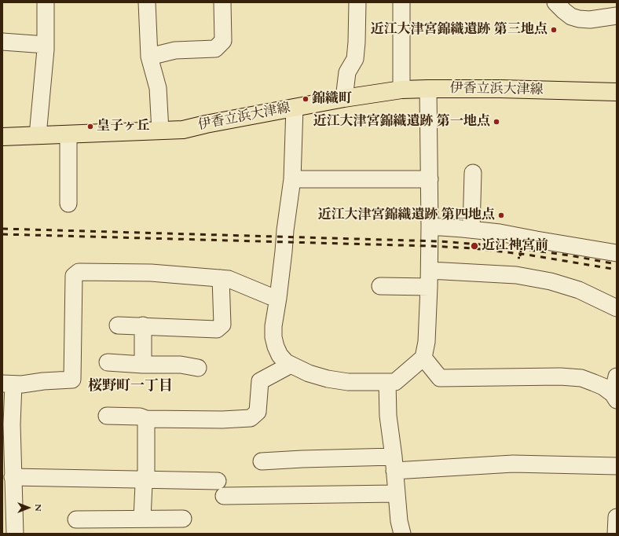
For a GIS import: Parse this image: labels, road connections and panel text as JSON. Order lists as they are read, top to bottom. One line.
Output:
{"streets":{"main road":["伊香立浜大津線"]},"districts":["桜野町一丁目"],"places":["近江大津宮錦織遺跡 第三地点","錦織町","近江大津宮錦織遺跡 第一地点","皇子ヶ丘","近江大津宮錦織遺跡 第四地点","近江神宮前"],"north":"right"}
